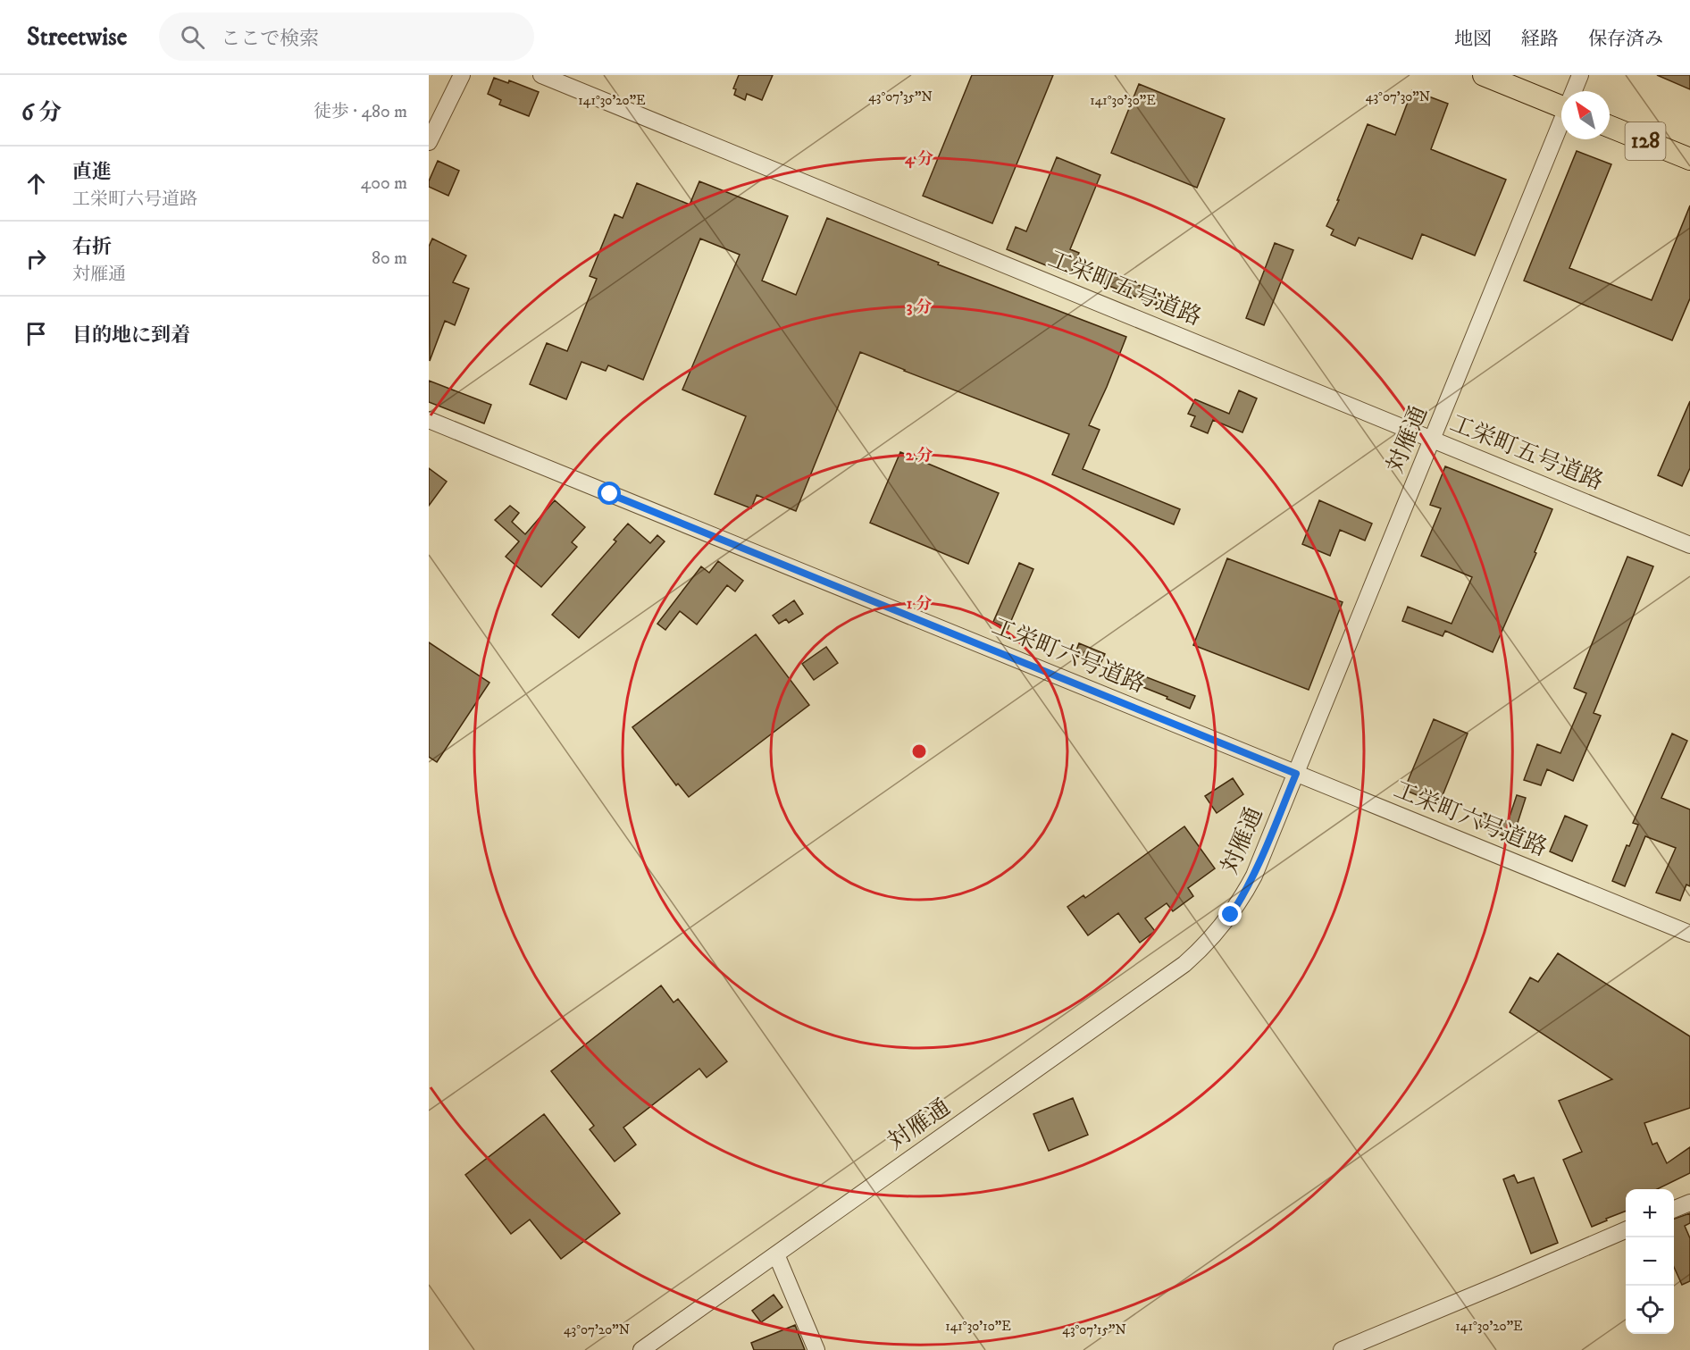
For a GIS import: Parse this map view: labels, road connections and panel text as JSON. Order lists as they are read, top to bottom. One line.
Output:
{"streets":{"main road":["128"],"street":["工栄町五号道路","対雁通","工栄町六号道路"]},"crossings":[["工栄町五号道路","対雁通"],["対雁通","工栄町六号道路"]],"north":"top left","page":{"header":"Streetwise","search":"ここで検索","nav":["地図","経路","保存済み"],"heading":["6 分","徒歩 · 480 m"],"list":[["直進","工栄町六号道路","400 m"],["右折","対雁通","80 m"],"目的地に到着"],"map_buttons":["+","−"]},"coordinates":["43°07'35\"N","43°07'30\"N","141°30'20\"E","141°30'30\"E","141°30'10\"E","43°07'20\"N","43°07'15\"N"],"rings":["4 分","3 分","2 分","1 分"]}
